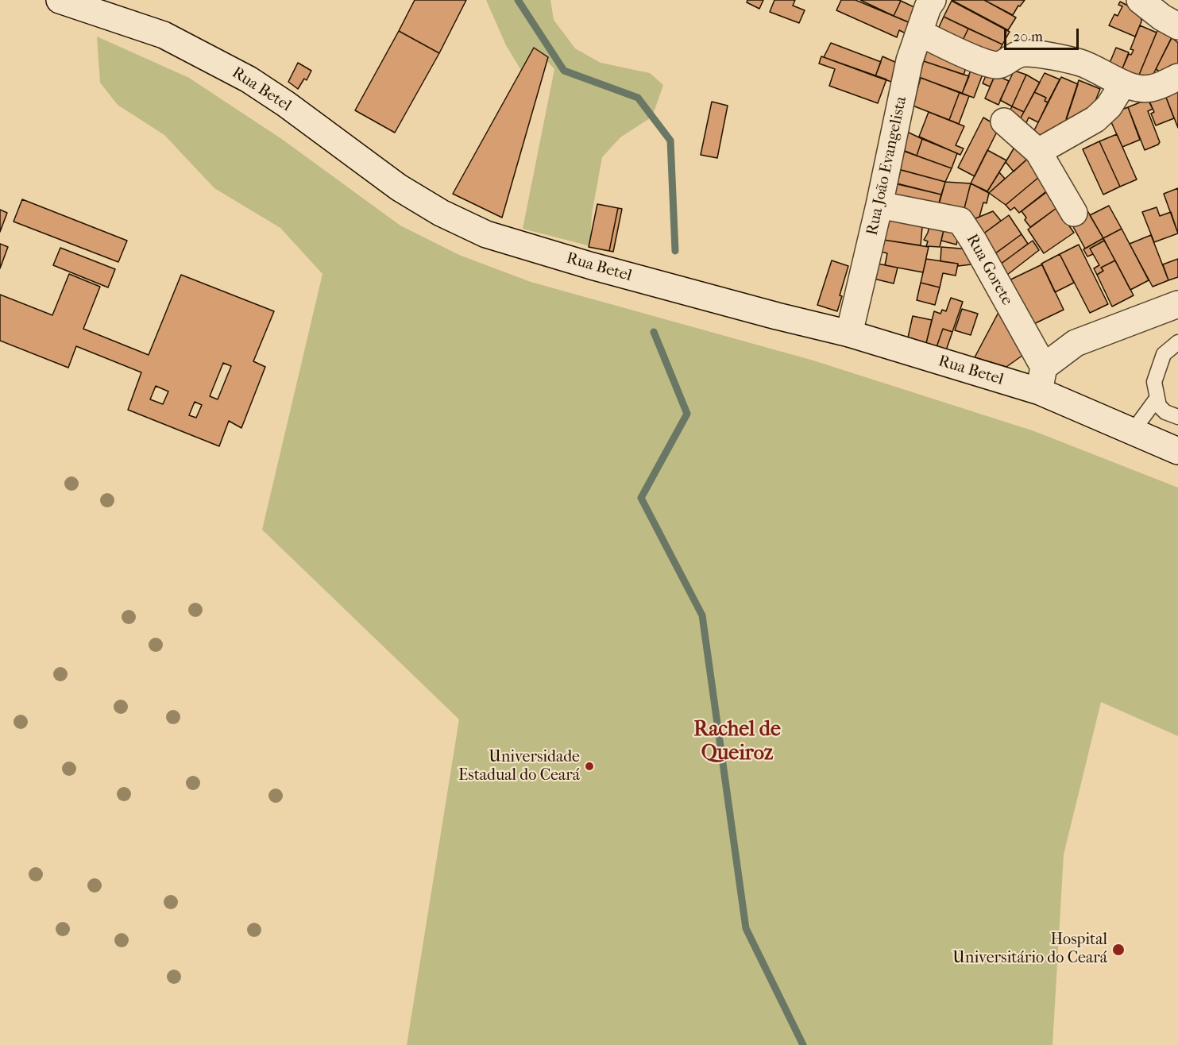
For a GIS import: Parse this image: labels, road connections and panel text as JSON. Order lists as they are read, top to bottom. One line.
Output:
{"streets":{"street":["Rua Betel","Rua João Evangelista","Rua Gorete"]},"crossings":[["Rua Betel","Rua João Evangelista"],["Rua João Evangelista","Rua Gorete"]],"districts":["Rachel de Queiroz"],"places":["Universidade Estadual do Ceará","Hospital Universitário do Ceará"],"scale_bar":"20 m"}
